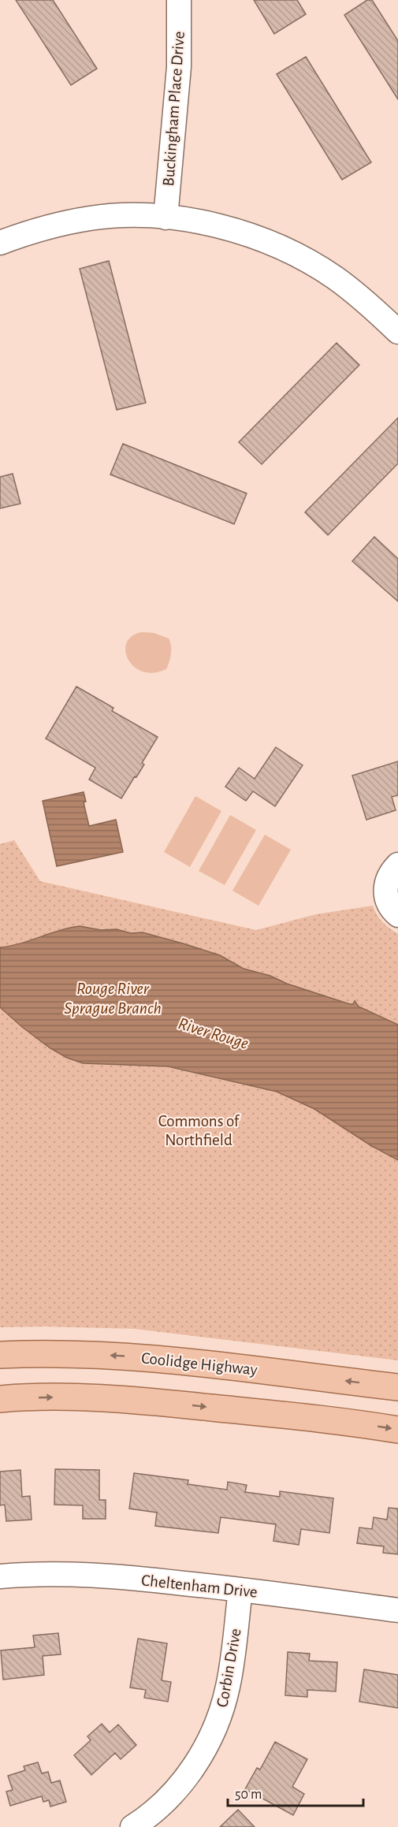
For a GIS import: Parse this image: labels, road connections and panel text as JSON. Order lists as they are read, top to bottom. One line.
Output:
{"streets":{"main road":["Coolidge Highway"],"street":["Buckingham Place Drive","Cheltenham Drive","Corbin Drive"]},"crossings":[["Cheltenham Drive","Corbin Drive"]],"water":["Rouge River Sprague Branch","River Rouge"],"parks":["Commons of Northfield"],"scale_bar":"50 m"}
